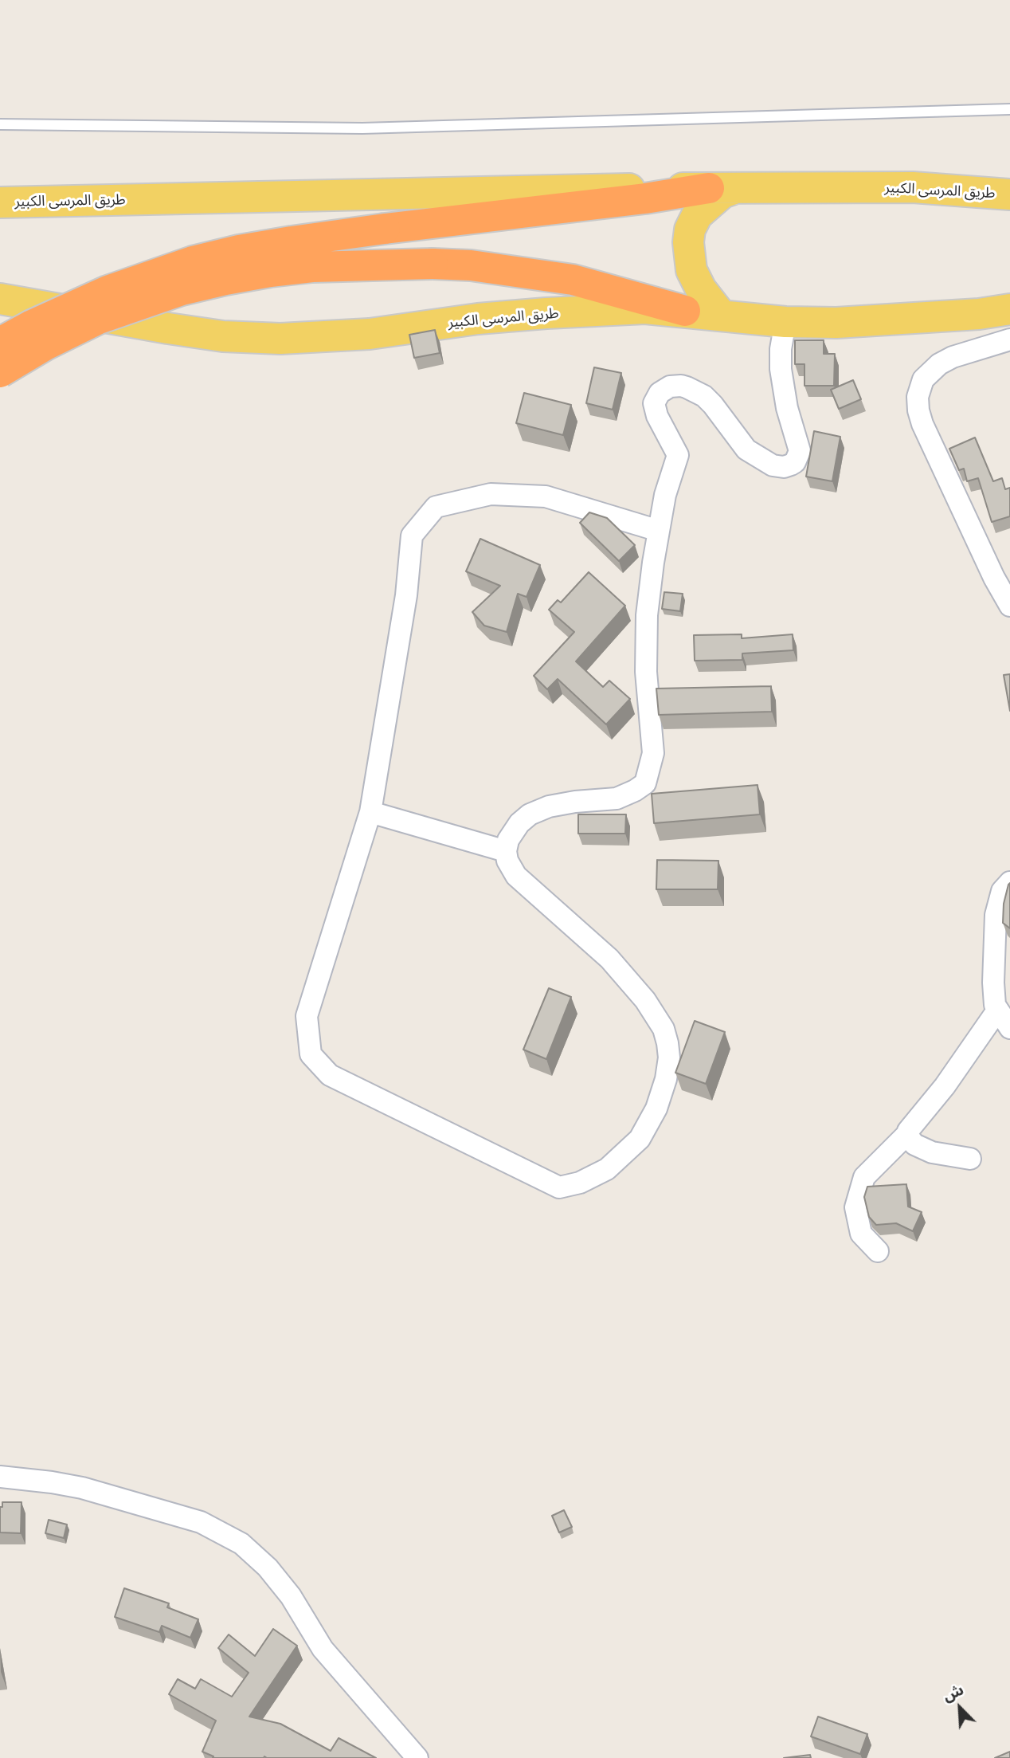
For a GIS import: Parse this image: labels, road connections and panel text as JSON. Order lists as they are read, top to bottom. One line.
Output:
{"streets":{"main road":["طريق المرسى الكبير"]},"north":"top left"}
